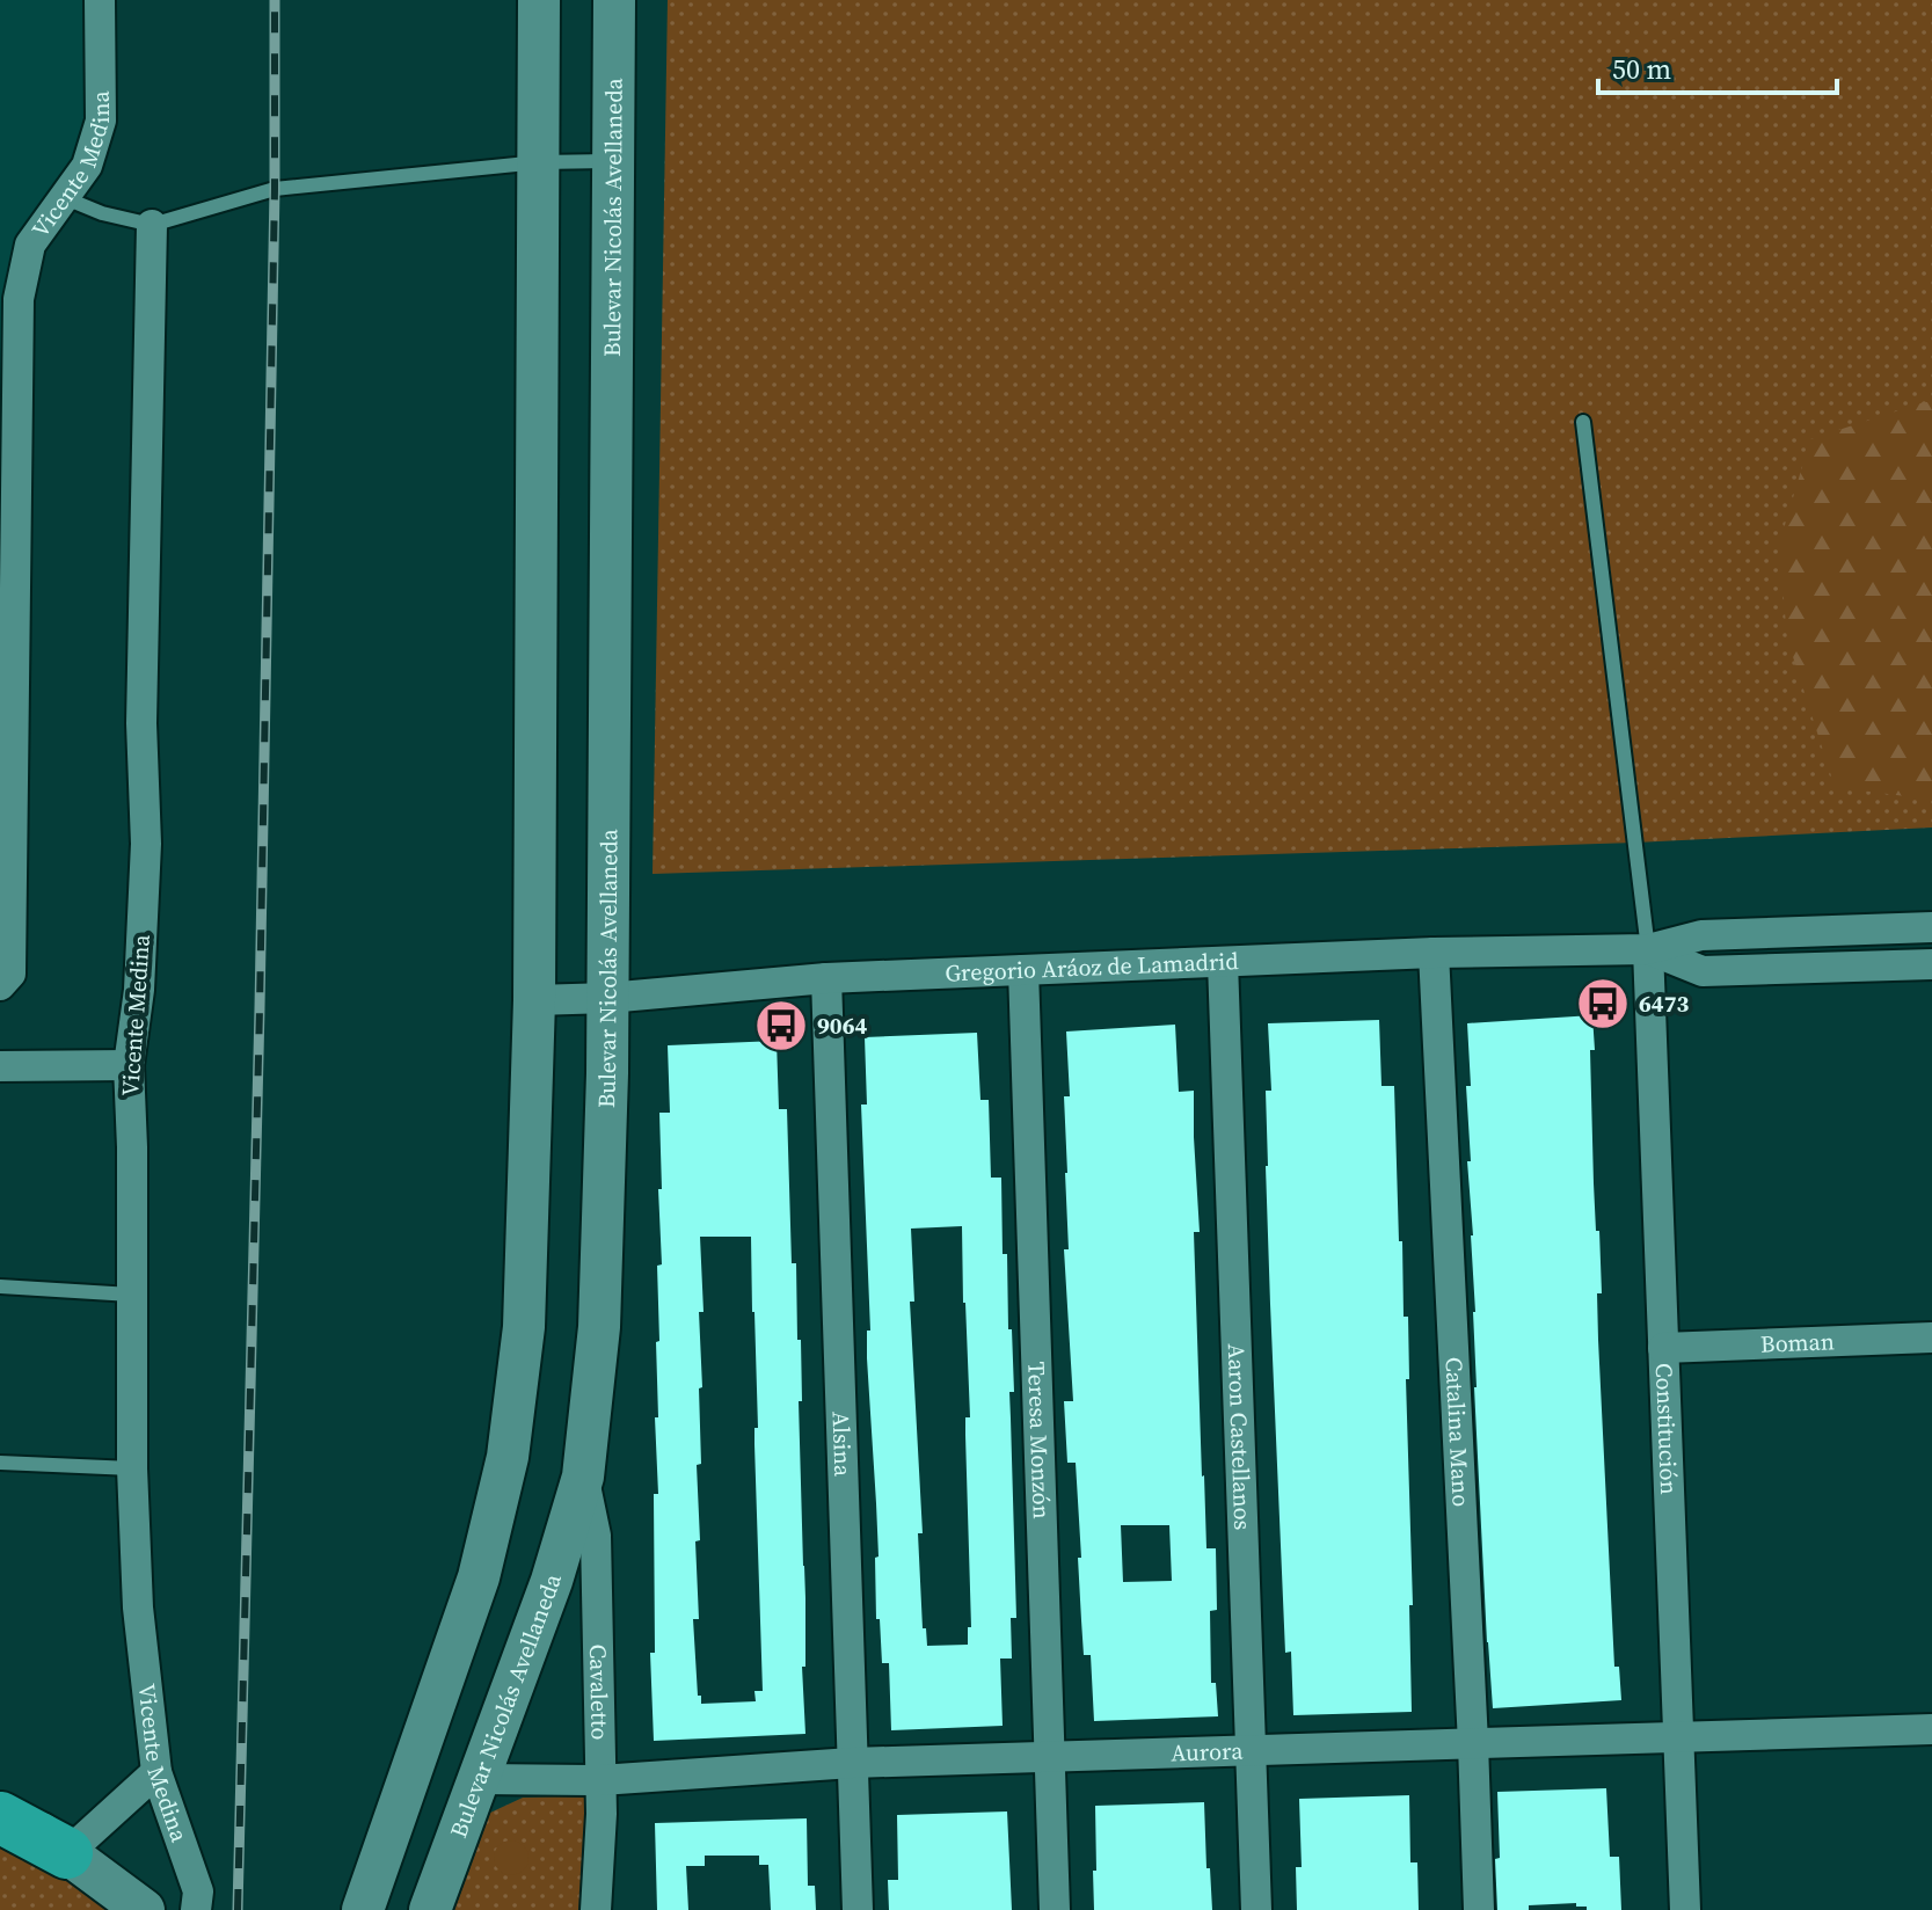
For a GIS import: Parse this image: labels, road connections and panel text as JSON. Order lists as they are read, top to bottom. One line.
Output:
{"streets":{"main road":["Bulevar Nicolás Avellaneda"],"street":["Vicente Medina","Gregorio Aráoz de Lamadrid","Boman","Constitución","Catalina Mano","Aaron Castellanos","Teresa Monzón","Alsina","Cavaletto","Aurora"]},"crossings":[["Bulevar Nicolás Avellaneda","Gregorio Aráoz de Lamadrid"],["Bulevar Nicolás Avellaneda","Cavaletto"],["Bulevar Nicolás Avellaneda","Aurora"],["Gregorio Aráoz de Lamadrid","Constitución"],["Gregorio Aráoz de Lamadrid","Catalina Mano"],["Gregorio Aráoz de Lamadrid","Aaron Castellanos"],["Gregorio Aráoz de Lamadrid","Teresa Monzón"],["Gregorio Aráoz de Lamadrid","Alsina"],["Boman","Constitución"],["Constitución","Aurora"],["Catalina Mano","Aurora"],["Aaron Castellanos","Aurora"],["Teresa Monzón","Aurora"],["Alsina","Aurora"],["Cavaletto","Aurora"]],"places":{"bus stop":["6473","9064"]},"scale_bar":"50 m"}
